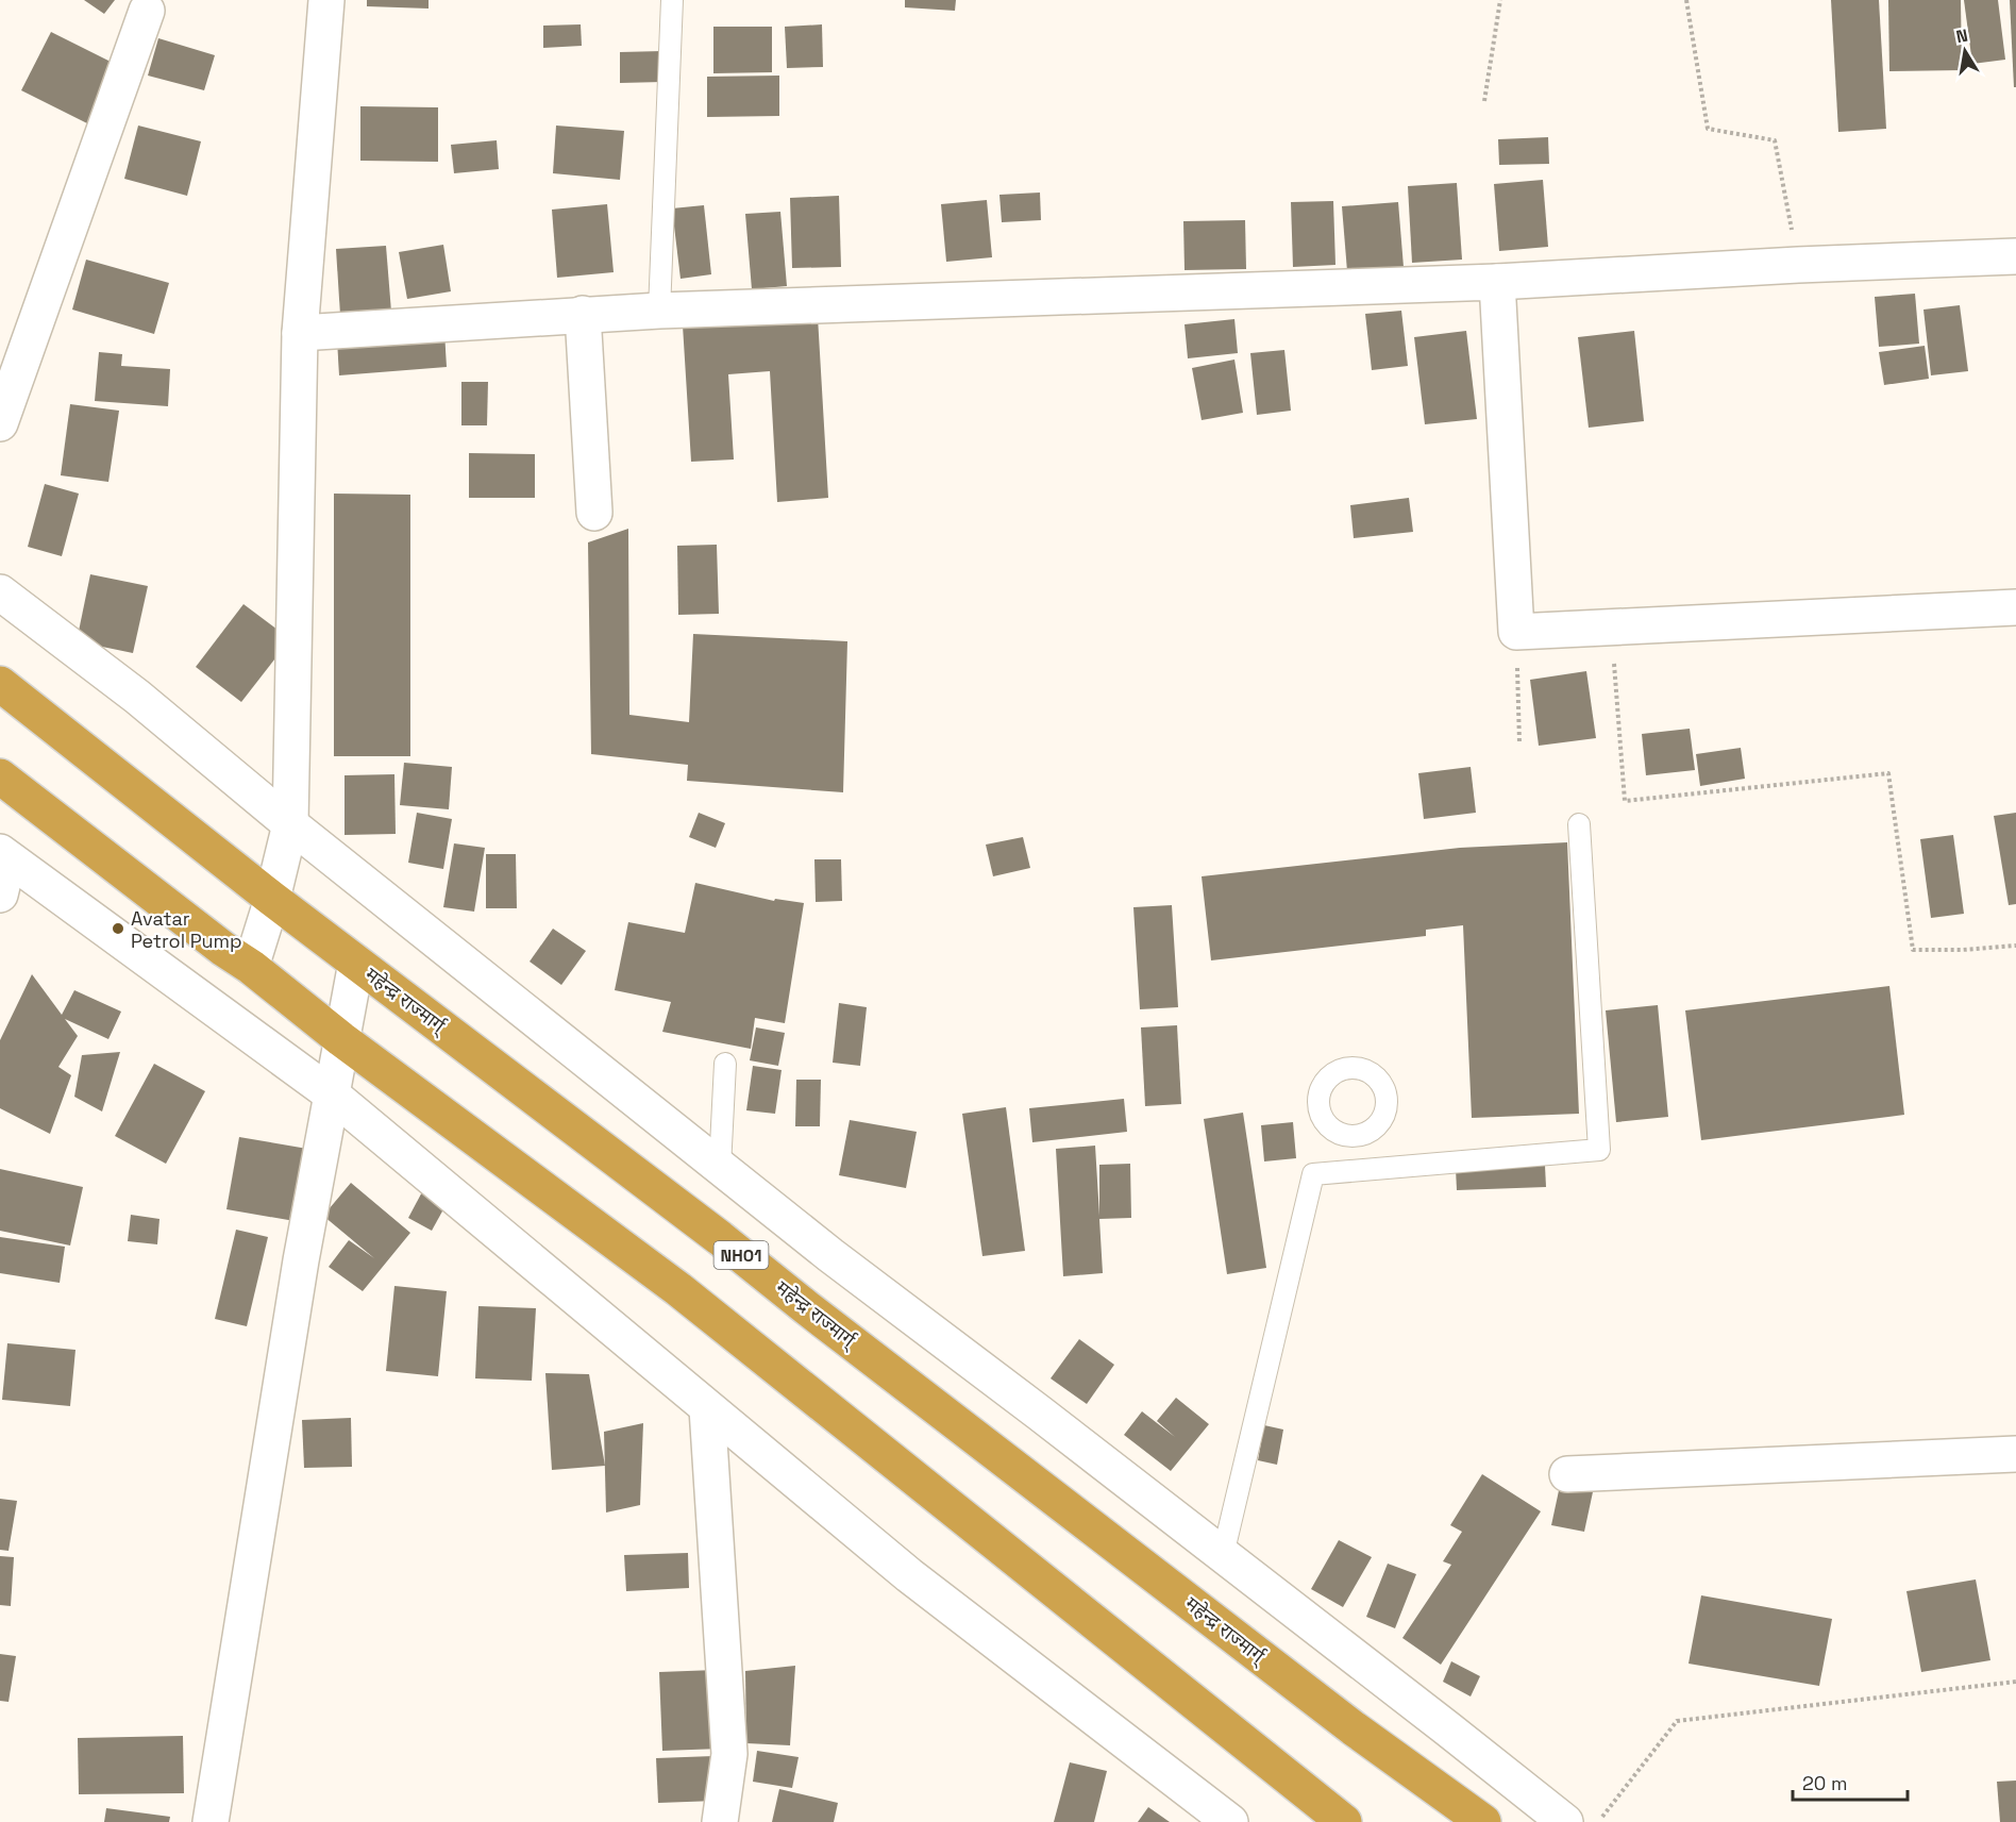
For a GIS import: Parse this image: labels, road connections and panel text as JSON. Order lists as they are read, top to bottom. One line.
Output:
{"streets":{"highway":["महेन्द्र राज्मार्ग्","NH01"]},"places":["Avatar Petrol Pump"],"scale_bar":"20 m","north":"top"}
